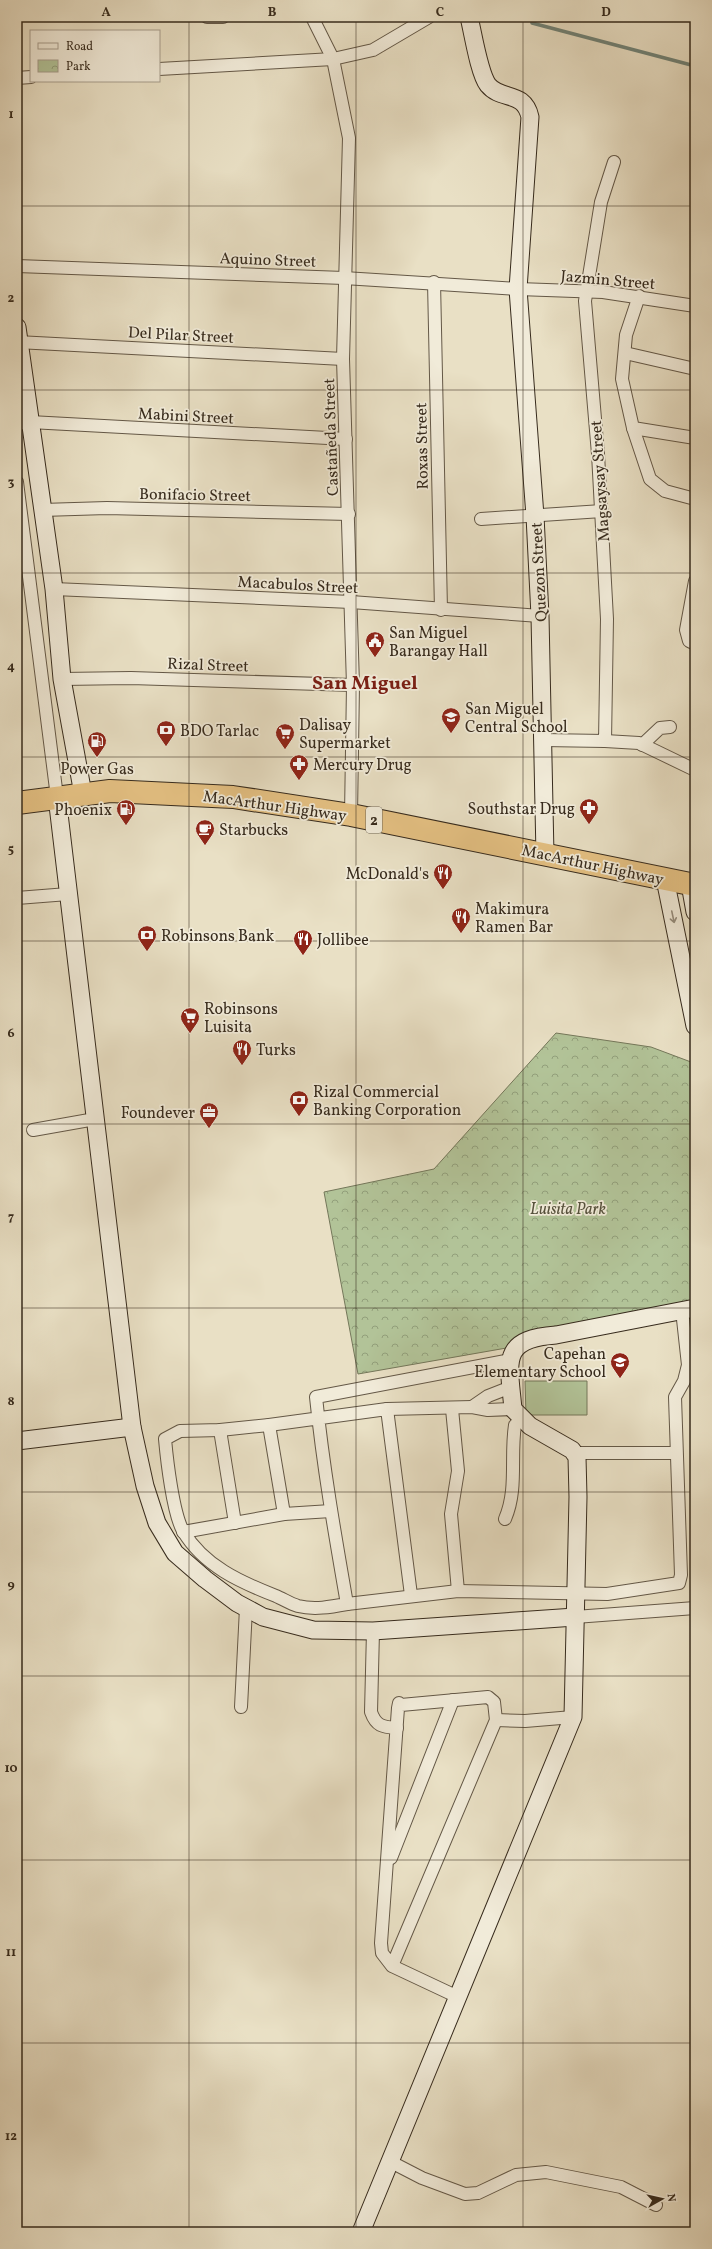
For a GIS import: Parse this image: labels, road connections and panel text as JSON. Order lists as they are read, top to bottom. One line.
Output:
{"streets":{"highway":["MacArthur Highway","2"],"street":["Aquino Street","Jazmin Street","Del Pilar Street","Mabini Street","Castañeda Street","Roxas Street","Magsaysay Street","Bonifacio Street","Quezon Street","Macabulos Street","Rizal Street"]},"crossings":[["Aquino Street","Jazmin Street"],["Aquino Street","Castañeda Street"],["Aquino Street","Roxas Street"],["Aquino Street","Quezon Street"],["Jazmin Street","Magsaysay Street"],["Jazmin Street","Quezon Street"],["Del Pilar Street","Castañeda Street"],["Mabini Street","Castañeda Street"],["Castañeda Street","Bonifacio Street"],["Castañeda Street","Macabulos Street"],["Castañeda Street","Rizal Street"],["Castañeda Street","MacArthur Highway"],["Roxas Street","Macabulos Street"],["Quezon Street","Macabulos Street"],["Quezon Street","MacArthur Highway"]],"districts":["San Miguel"],"parks":["Luisita Park"],"places":{"public building":["San Miguel Barangay Hall"],"school or university":["San Miguel Central School","Capehan Elementary School"],"bank":["BDO Tarlac","Robinsons Bank","Rizal Commercial Banking Corporation"],"supermarket":["Dalisay Supermarket","Robinsons Luisita"],"fuel station":["Power Gas","Phoenix"],"pharmacy":["Mercury Drug","Southstar Drug"],"cafe":["Starbucks"],"restaurant":["McDonald's","Makimura Ramen Bar","Jollibee","Turks"],"office":["Foundever"]},"legend":["Road","Park"],"north":"right","grid":{"columns":["A","B","C","D"],"rows":["1","2","3","4","5","6","7","8","9","10","11","12"]}}
